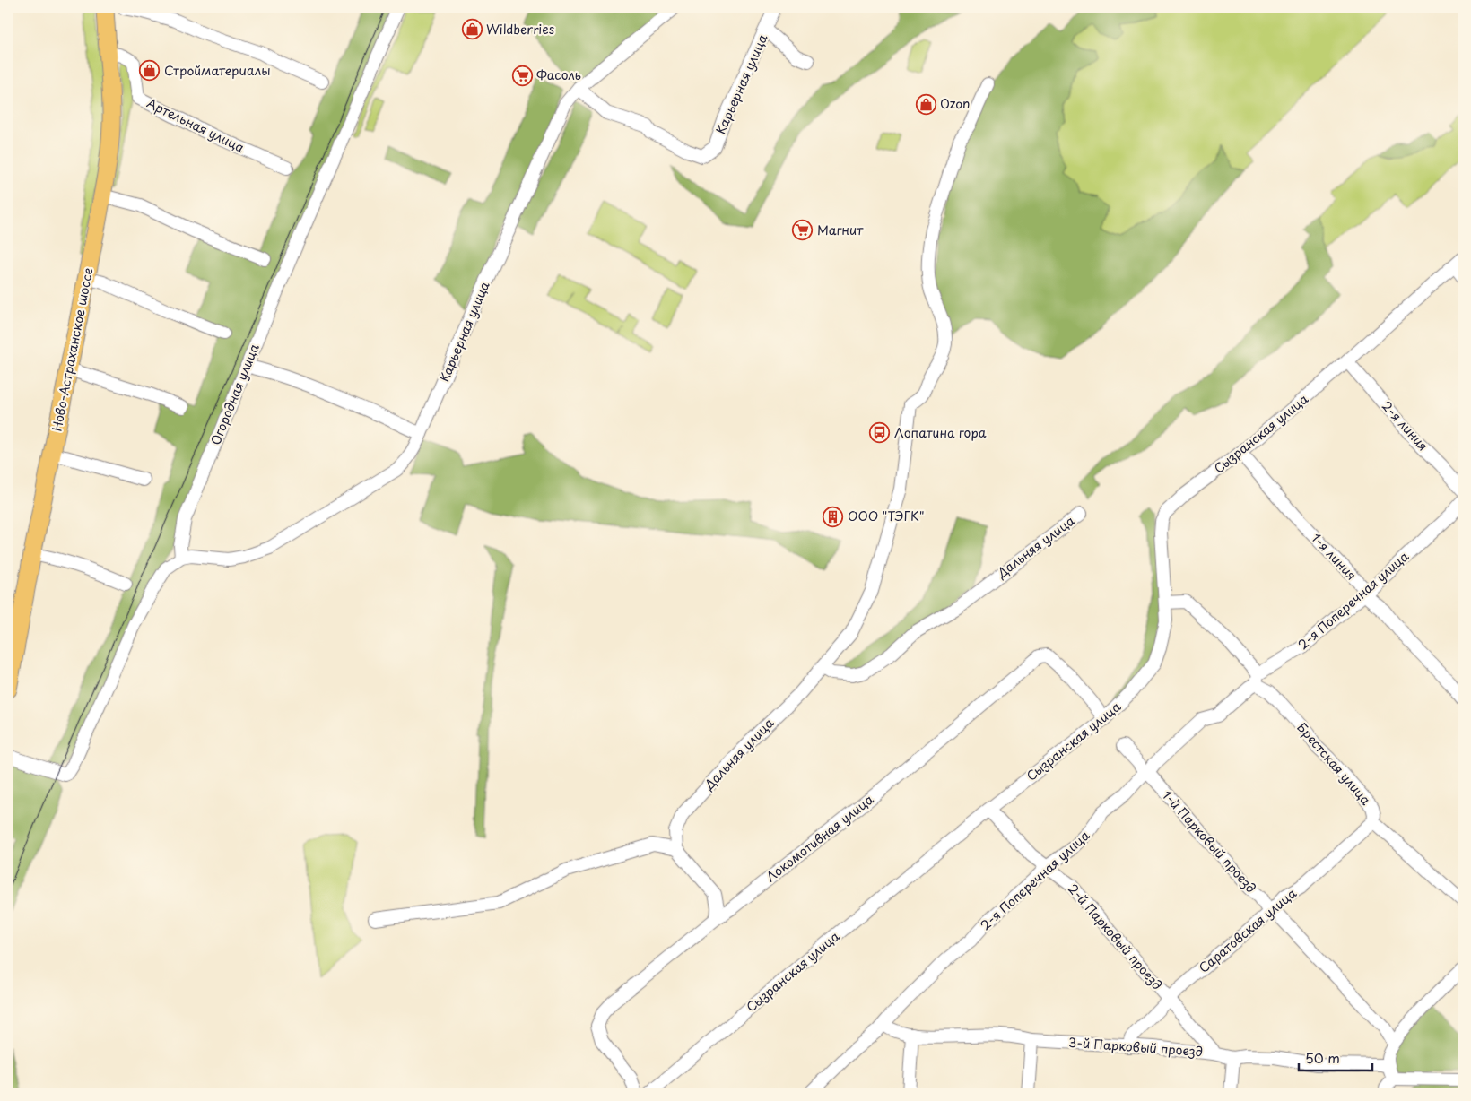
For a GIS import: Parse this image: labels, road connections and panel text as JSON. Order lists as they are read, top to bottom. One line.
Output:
{"streets":{"main road":["Ново-Астраханское шоссе"],"street":["Карьерная улица","Артельная улица","Огородная улица","2-я линия","Сызранская улица","Дальняя улица","1-я линия","2-я Поперечная улица","Брестская улица","Локомотивная улица","1-й Парковый проезд","Саратовская улица","2-й Парковый проезд","3-й Парковый проезд"]},"crossings":[["Карьерная улица","Огородная улица"],["Артельная улица","Ново-Астраханское шоссе"],["2-я линия","Сызранская улица"],["Сызранская улица","1-я линия"],["Сызранская улица","Брестская улица"],["Сызранская улица","Локомотивная улица"],["Сызранская улица","2-й Парковый проезд"],["1-я линия","2-я Поперечная улица"],["2-я Поперечная улица","Брестская улица"],["2-я Поперечная улица","1-й Парковый проезд"],["2-я Поперечная улица","2-й Парковый проезд"],["2-я Поперечная улица","3-й Парковый проезд"],["Брестская улица","Саратовская улица"],["1-й Парковый проезд","Саратовская улица"],["Саратовская улица","2-й Парковый проезд"],["Саратовская улица","3-й Парковый проезд"],["2-й Парковый проезд","3-й Парковый проезд"]],"places":{"shop":["Wildberries","Стройматериалы","Ozon"],"supermarket":["Фасоль","Магнит"],"bus stop":["Лопатина гора"],"building":["ООО \"ТЭГК\""]},"scale_bar":"50 m"}
